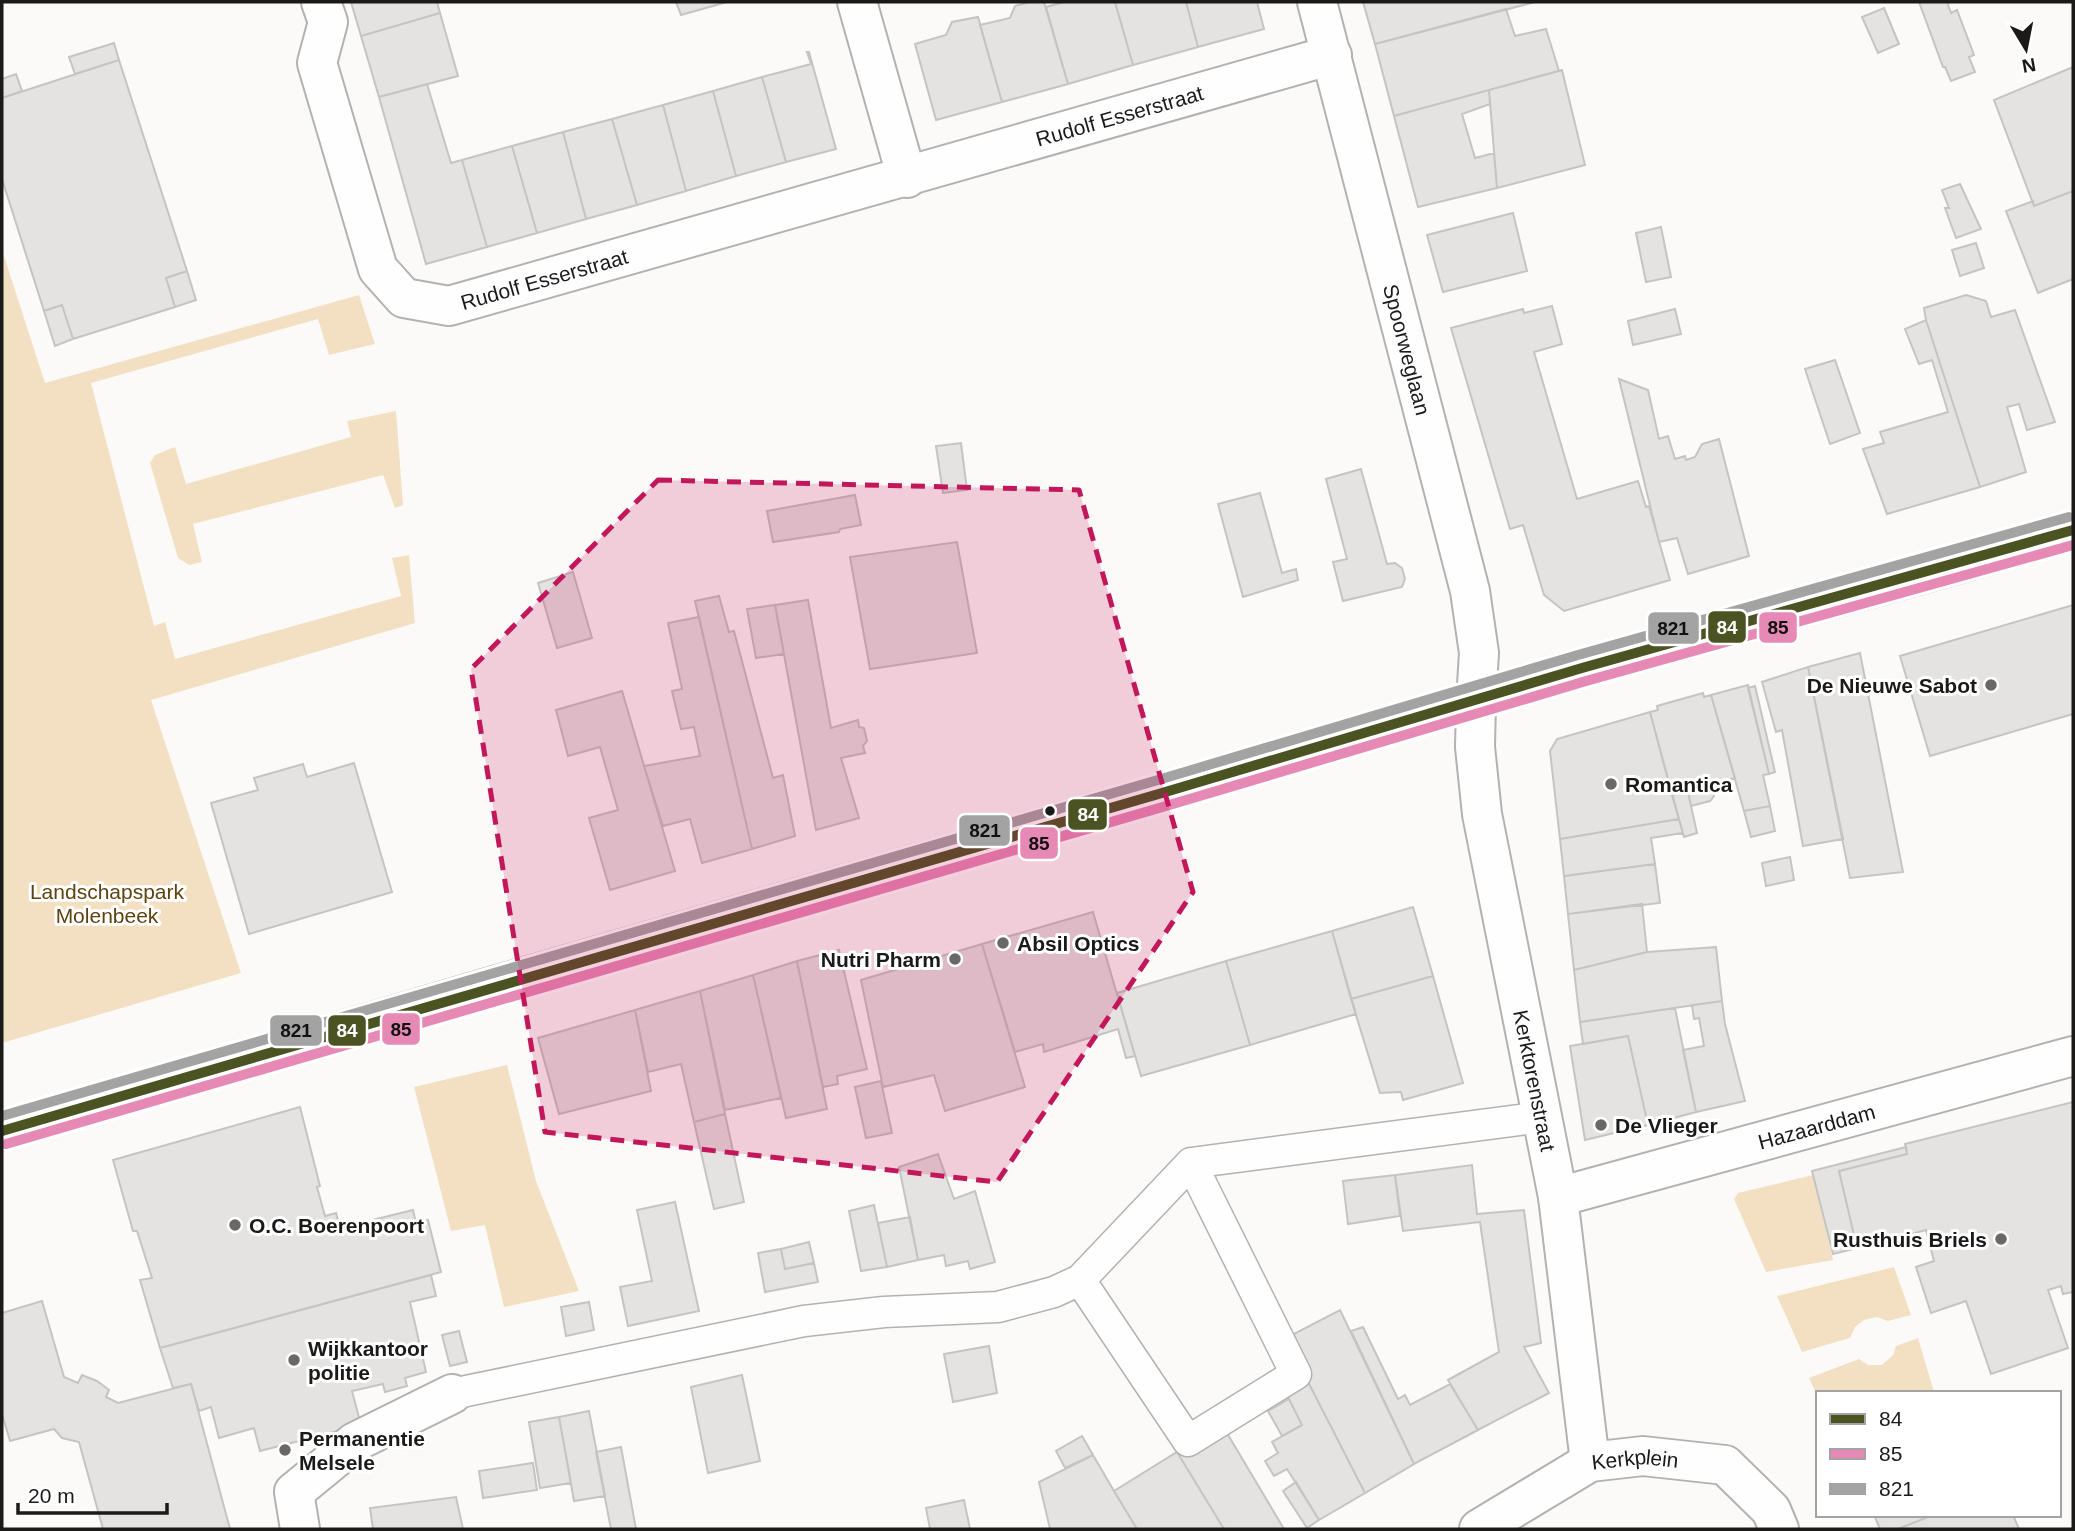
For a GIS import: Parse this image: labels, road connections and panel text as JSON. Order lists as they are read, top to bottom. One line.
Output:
{"streets":{"street":["Rudolf Esserstraat","Spoorweglaan","Kerktorenstraat","Hazaarddam","Kerkplein"]},"crossings":[["Rudolf Esserstraat","Spoorweglaan"],["Spoorweglaan","Kerktorenstraat"],["Kerktorenstraat","Hazaarddam"],["Kerktorenstraat","Kerkplein"]],"parks":["Landschapspark Molenbeek"],"places":["De Nieuwe Sabot","Romantica","Absil Optics","Nutri Pharm","De Vlieger","O.C. Boerenpoort","Rusthuis Briels","Wijkkantoor politie","Permanentie Melsele"],"lines":["transit line 821","transit line 84","transit line 85"],"legend":["84","85","821"],"scale_bar":"20 m","north":"bottom"}
